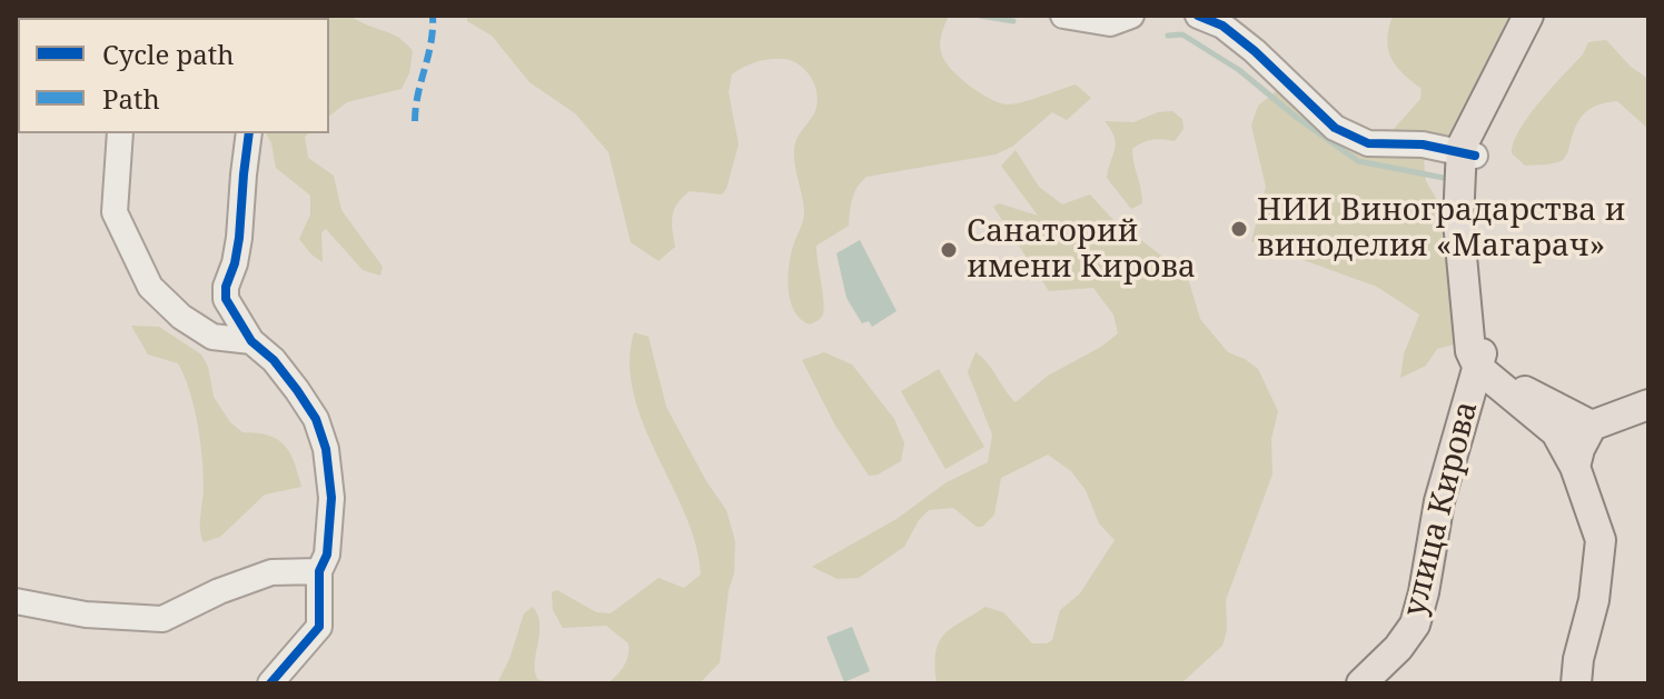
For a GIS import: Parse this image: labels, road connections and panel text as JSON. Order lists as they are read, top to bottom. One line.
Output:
{"streets":{"main road":["улица Кирова"]},"places":["НИИ Виноградарства и виноделия «Магарач»","Санаторий имени Кирова"],"legend":["Cycle path","Path"]}
